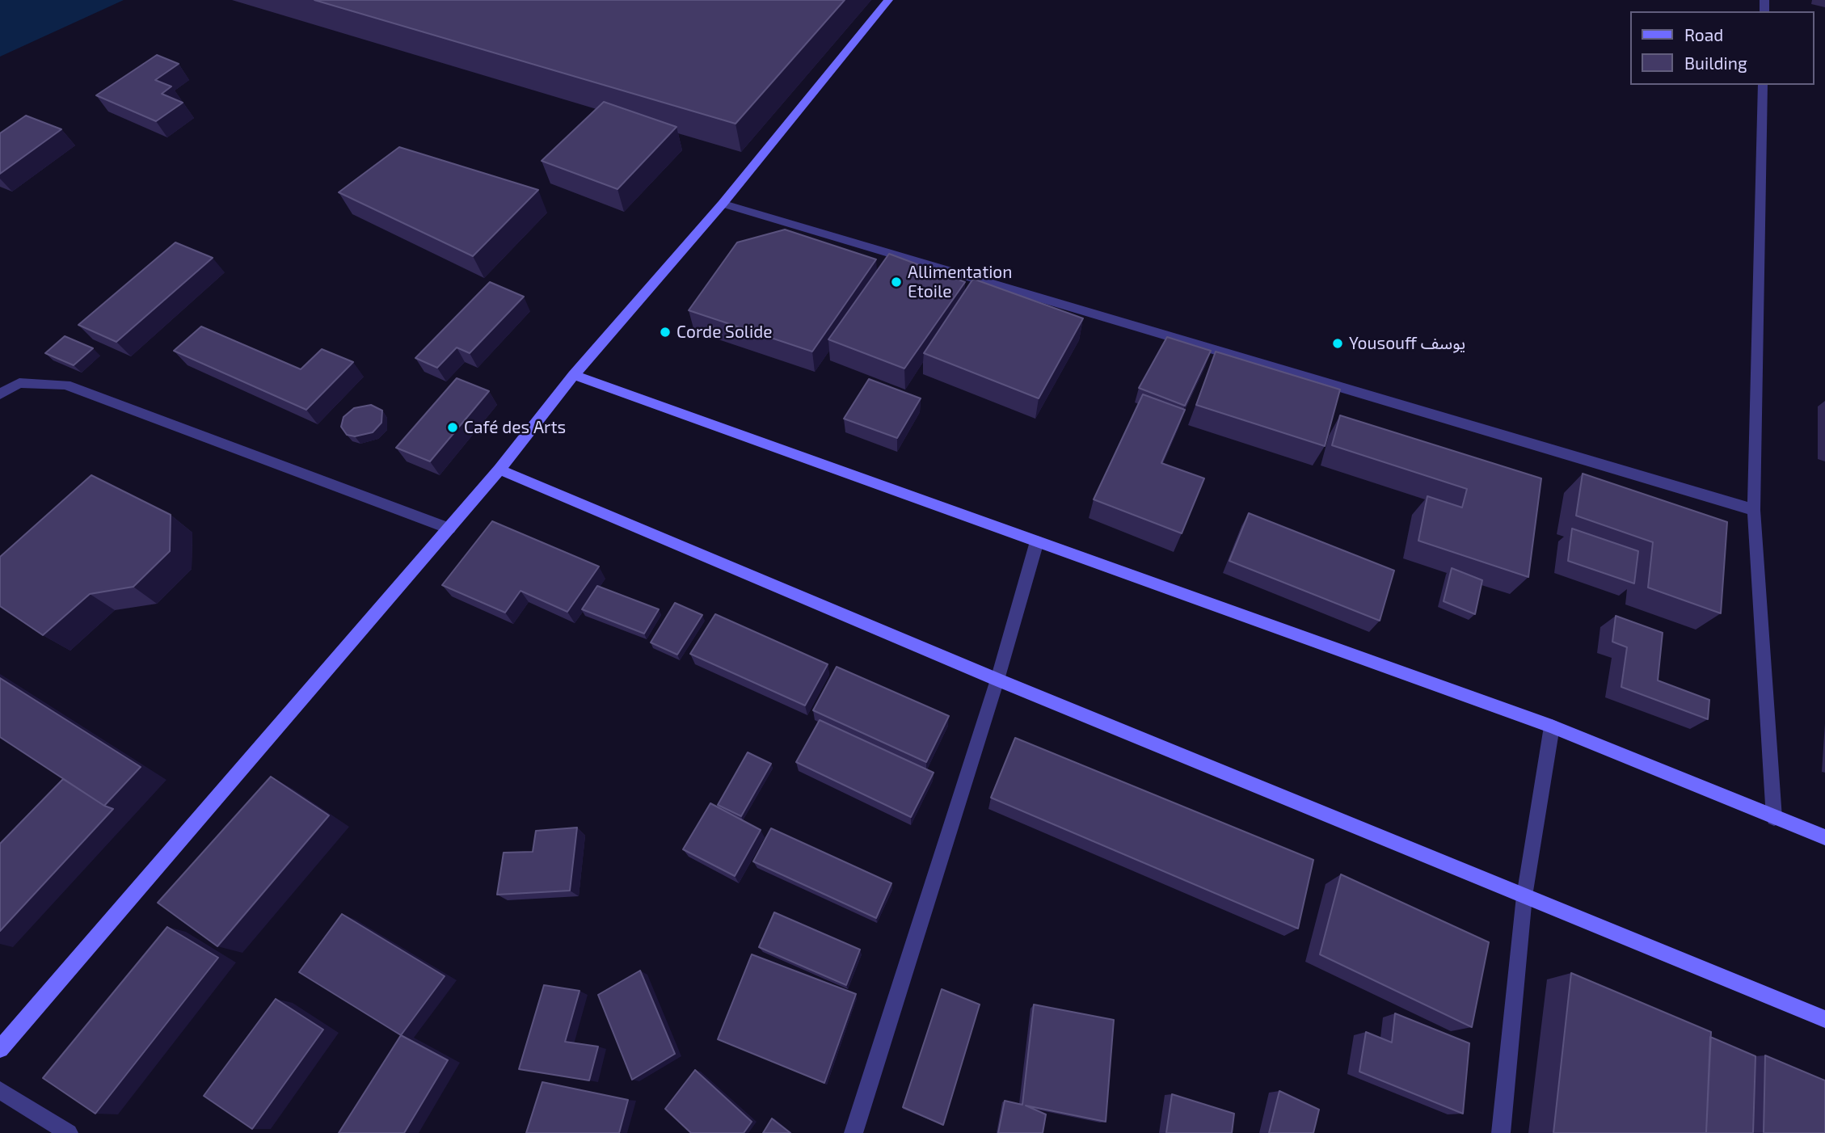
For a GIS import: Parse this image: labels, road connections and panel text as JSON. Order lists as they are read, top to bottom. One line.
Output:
{"places":["Allimentation Etoile","Corde Solide","Yousouff يوسف","Café des Arts"],"legend":["Road","Building"]}
